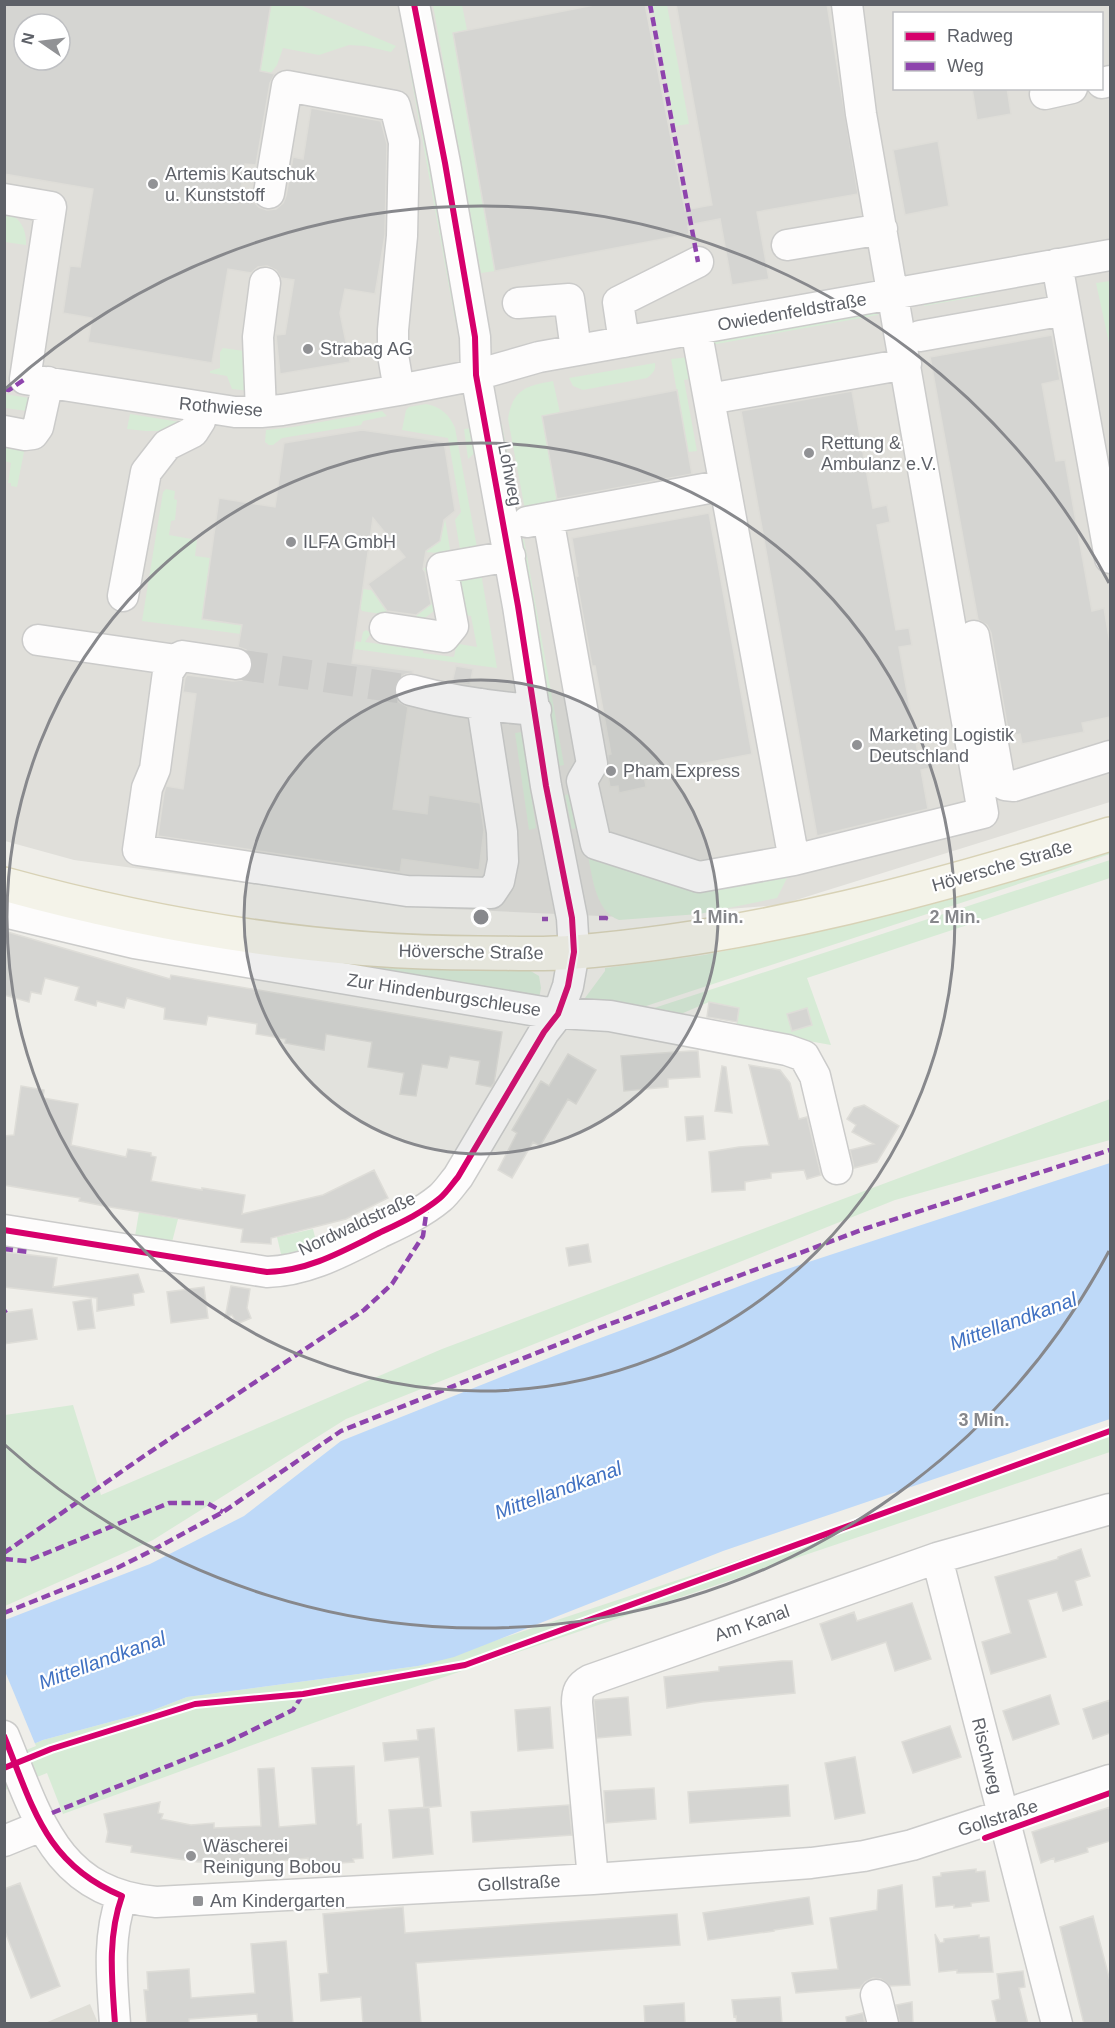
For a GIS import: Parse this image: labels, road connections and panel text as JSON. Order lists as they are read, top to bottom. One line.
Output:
{"streets":{"main road":["Höversche Straße"],"street":["Owiedenfeldstraße","Rothwiese","Lohweg","Zur Hindenburgschleuse","Nordwaldstraße","Am Kanal","Rischweg","Gollstraße"]},"crossings":[["Owiedenfeldstraße","Rothwiese"],["Owiedenfeldstraße","Lohweg"],["Rothwiese","Lohweg"],["Lohweg","Höversche Straße"],["Lohweg","Nordwaldstraße"],["Höversche Straße","Nordwaldstraße"],["Zur Hindenburgschleuse","Nordwaldstraße"],["Am Kanal","Rischweg"],["Am Kanal","Gollstraße"],["Rischweg","Gollstraße"]],"water":["Mittellandkanal"],"places":{"other":["Artemis Kautschuk u. Kunststoff","Strabag AG","Rettung & Ambulanz e.V.","ILFA GmbH","Marketing Logistik Deutschland","Pham Express","Wäscherei Reinigung Bobou"],"transit":["Am Kindergarten"]},"legend":["Radweg","Weg"],"north":"left","rings":["1 Min.","2 Min.","3 Min."]}
